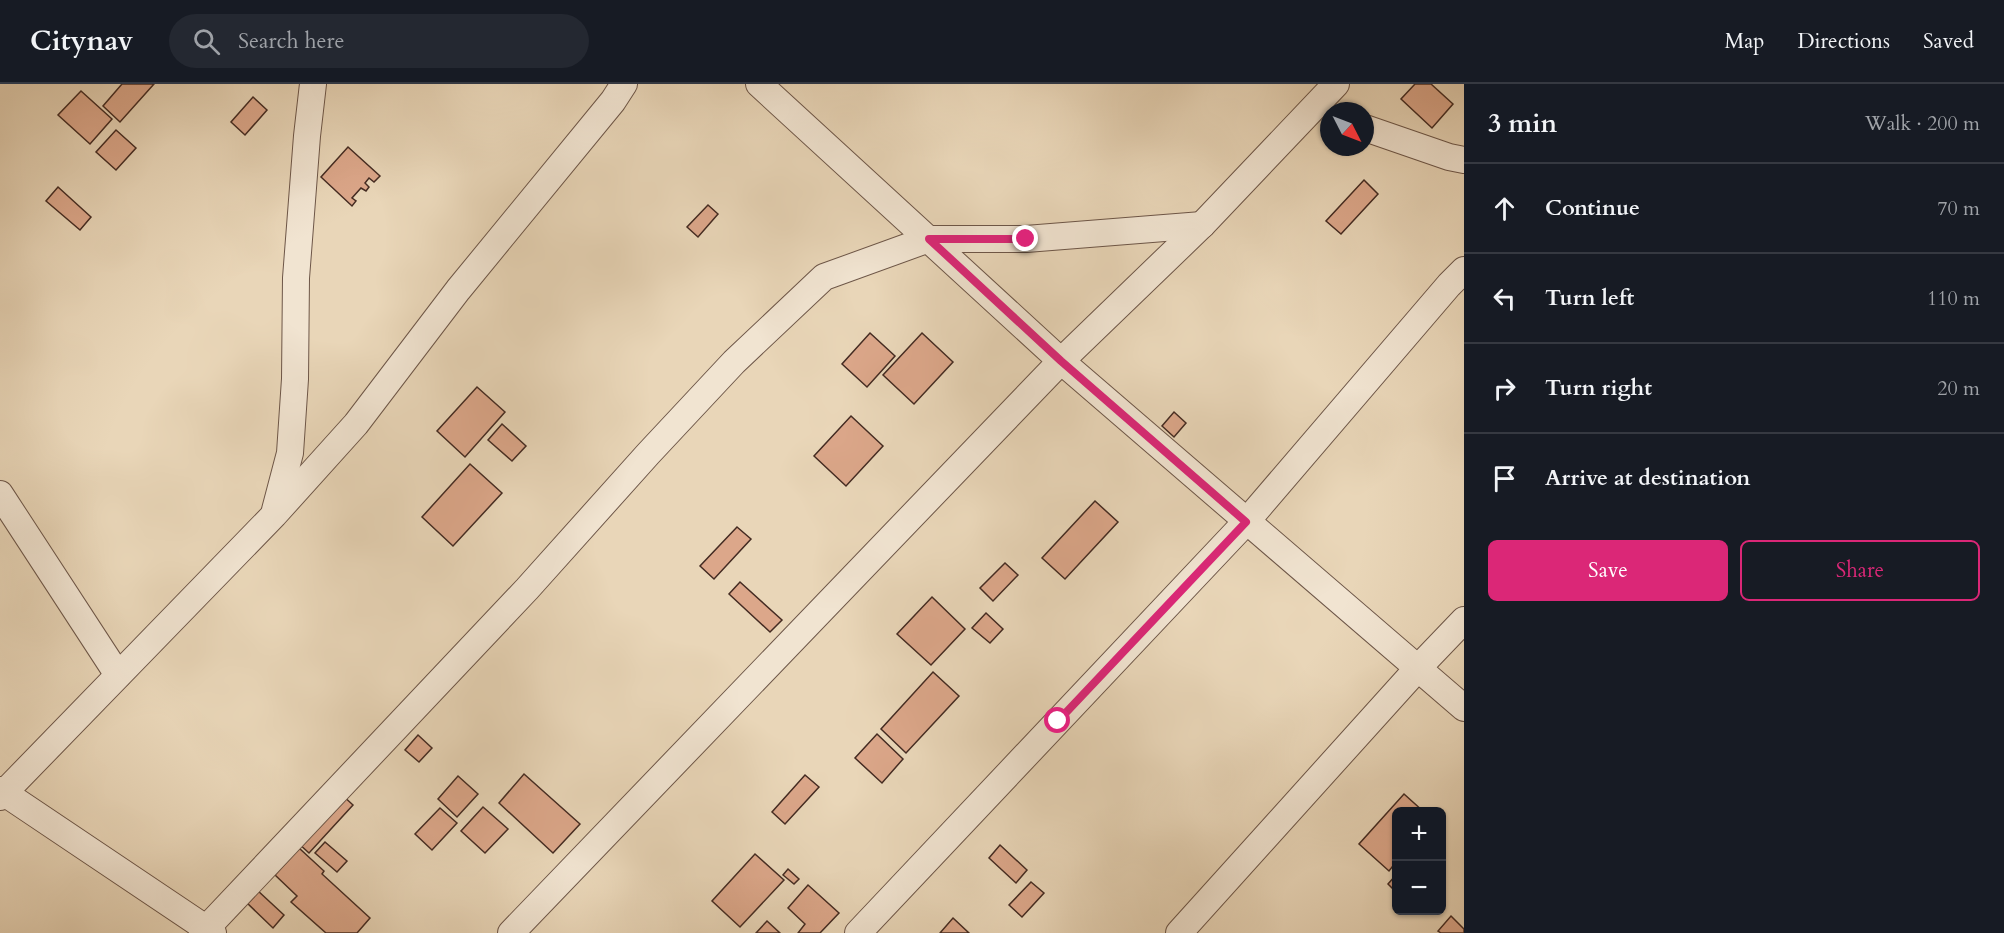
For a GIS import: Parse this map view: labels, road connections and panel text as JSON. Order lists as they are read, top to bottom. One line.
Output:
{"north":"bottom right","page":{"header":"Citynav","search":"Search here","nav":["Map","Directions","Saved"],"heading":["3 min","Walk · 200 m"],"list":[["Continue","70 m"],["Turn left","110 m"],["Turn right","20 m"],"Arrive at destination"],"buttons":["Save","Share"],"map_buttons":["+","−"]}}
